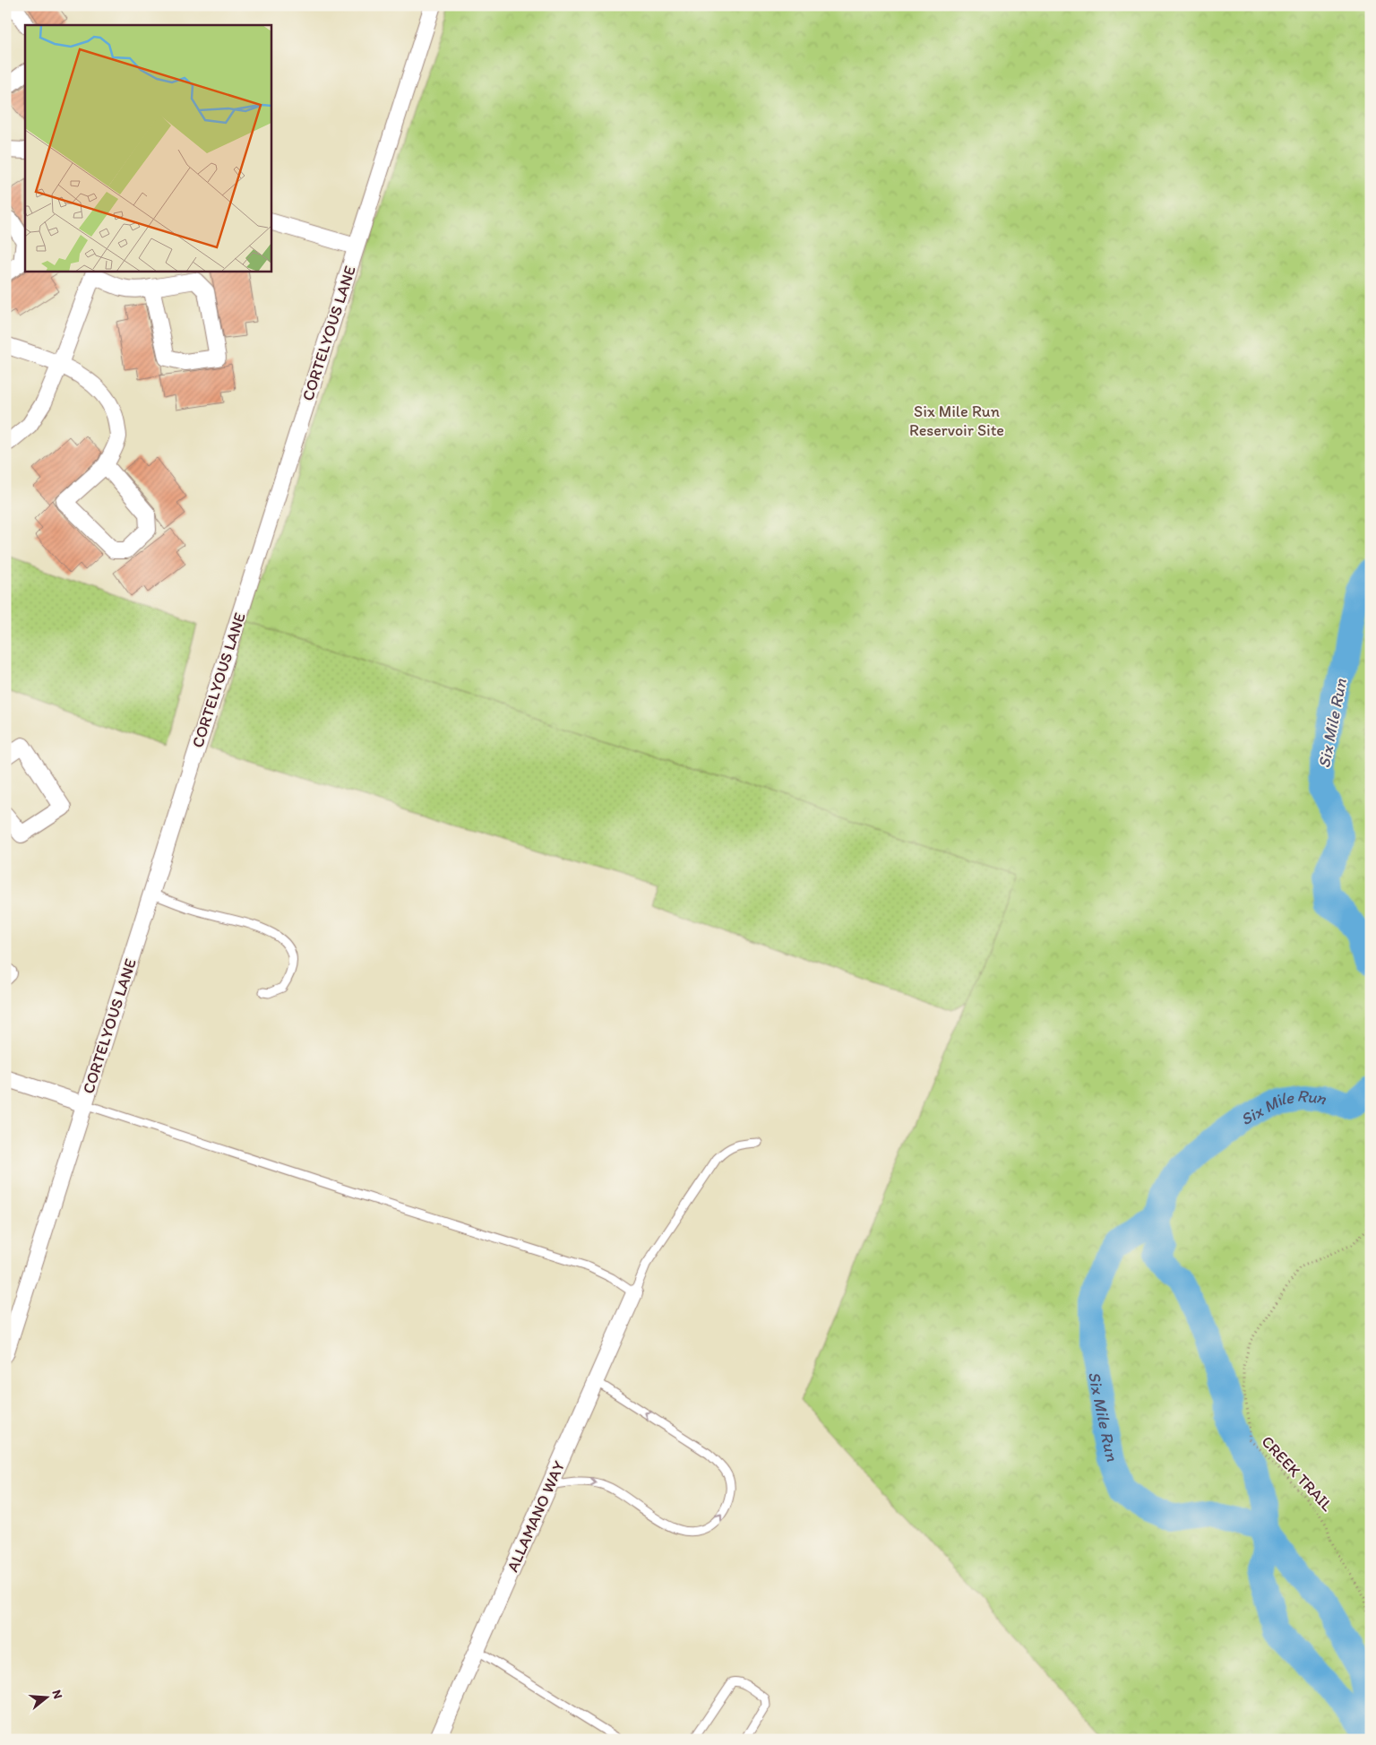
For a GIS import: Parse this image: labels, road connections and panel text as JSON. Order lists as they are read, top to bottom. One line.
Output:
{"streets":{"street":["CORTELYOUS LANE","ALLAMANO WAY"],"path":["CREEK TRAIL"]},"water":["Six Mile Run"],"parks":["Six Mile Run Reservoir Site"],"north":"right"}
